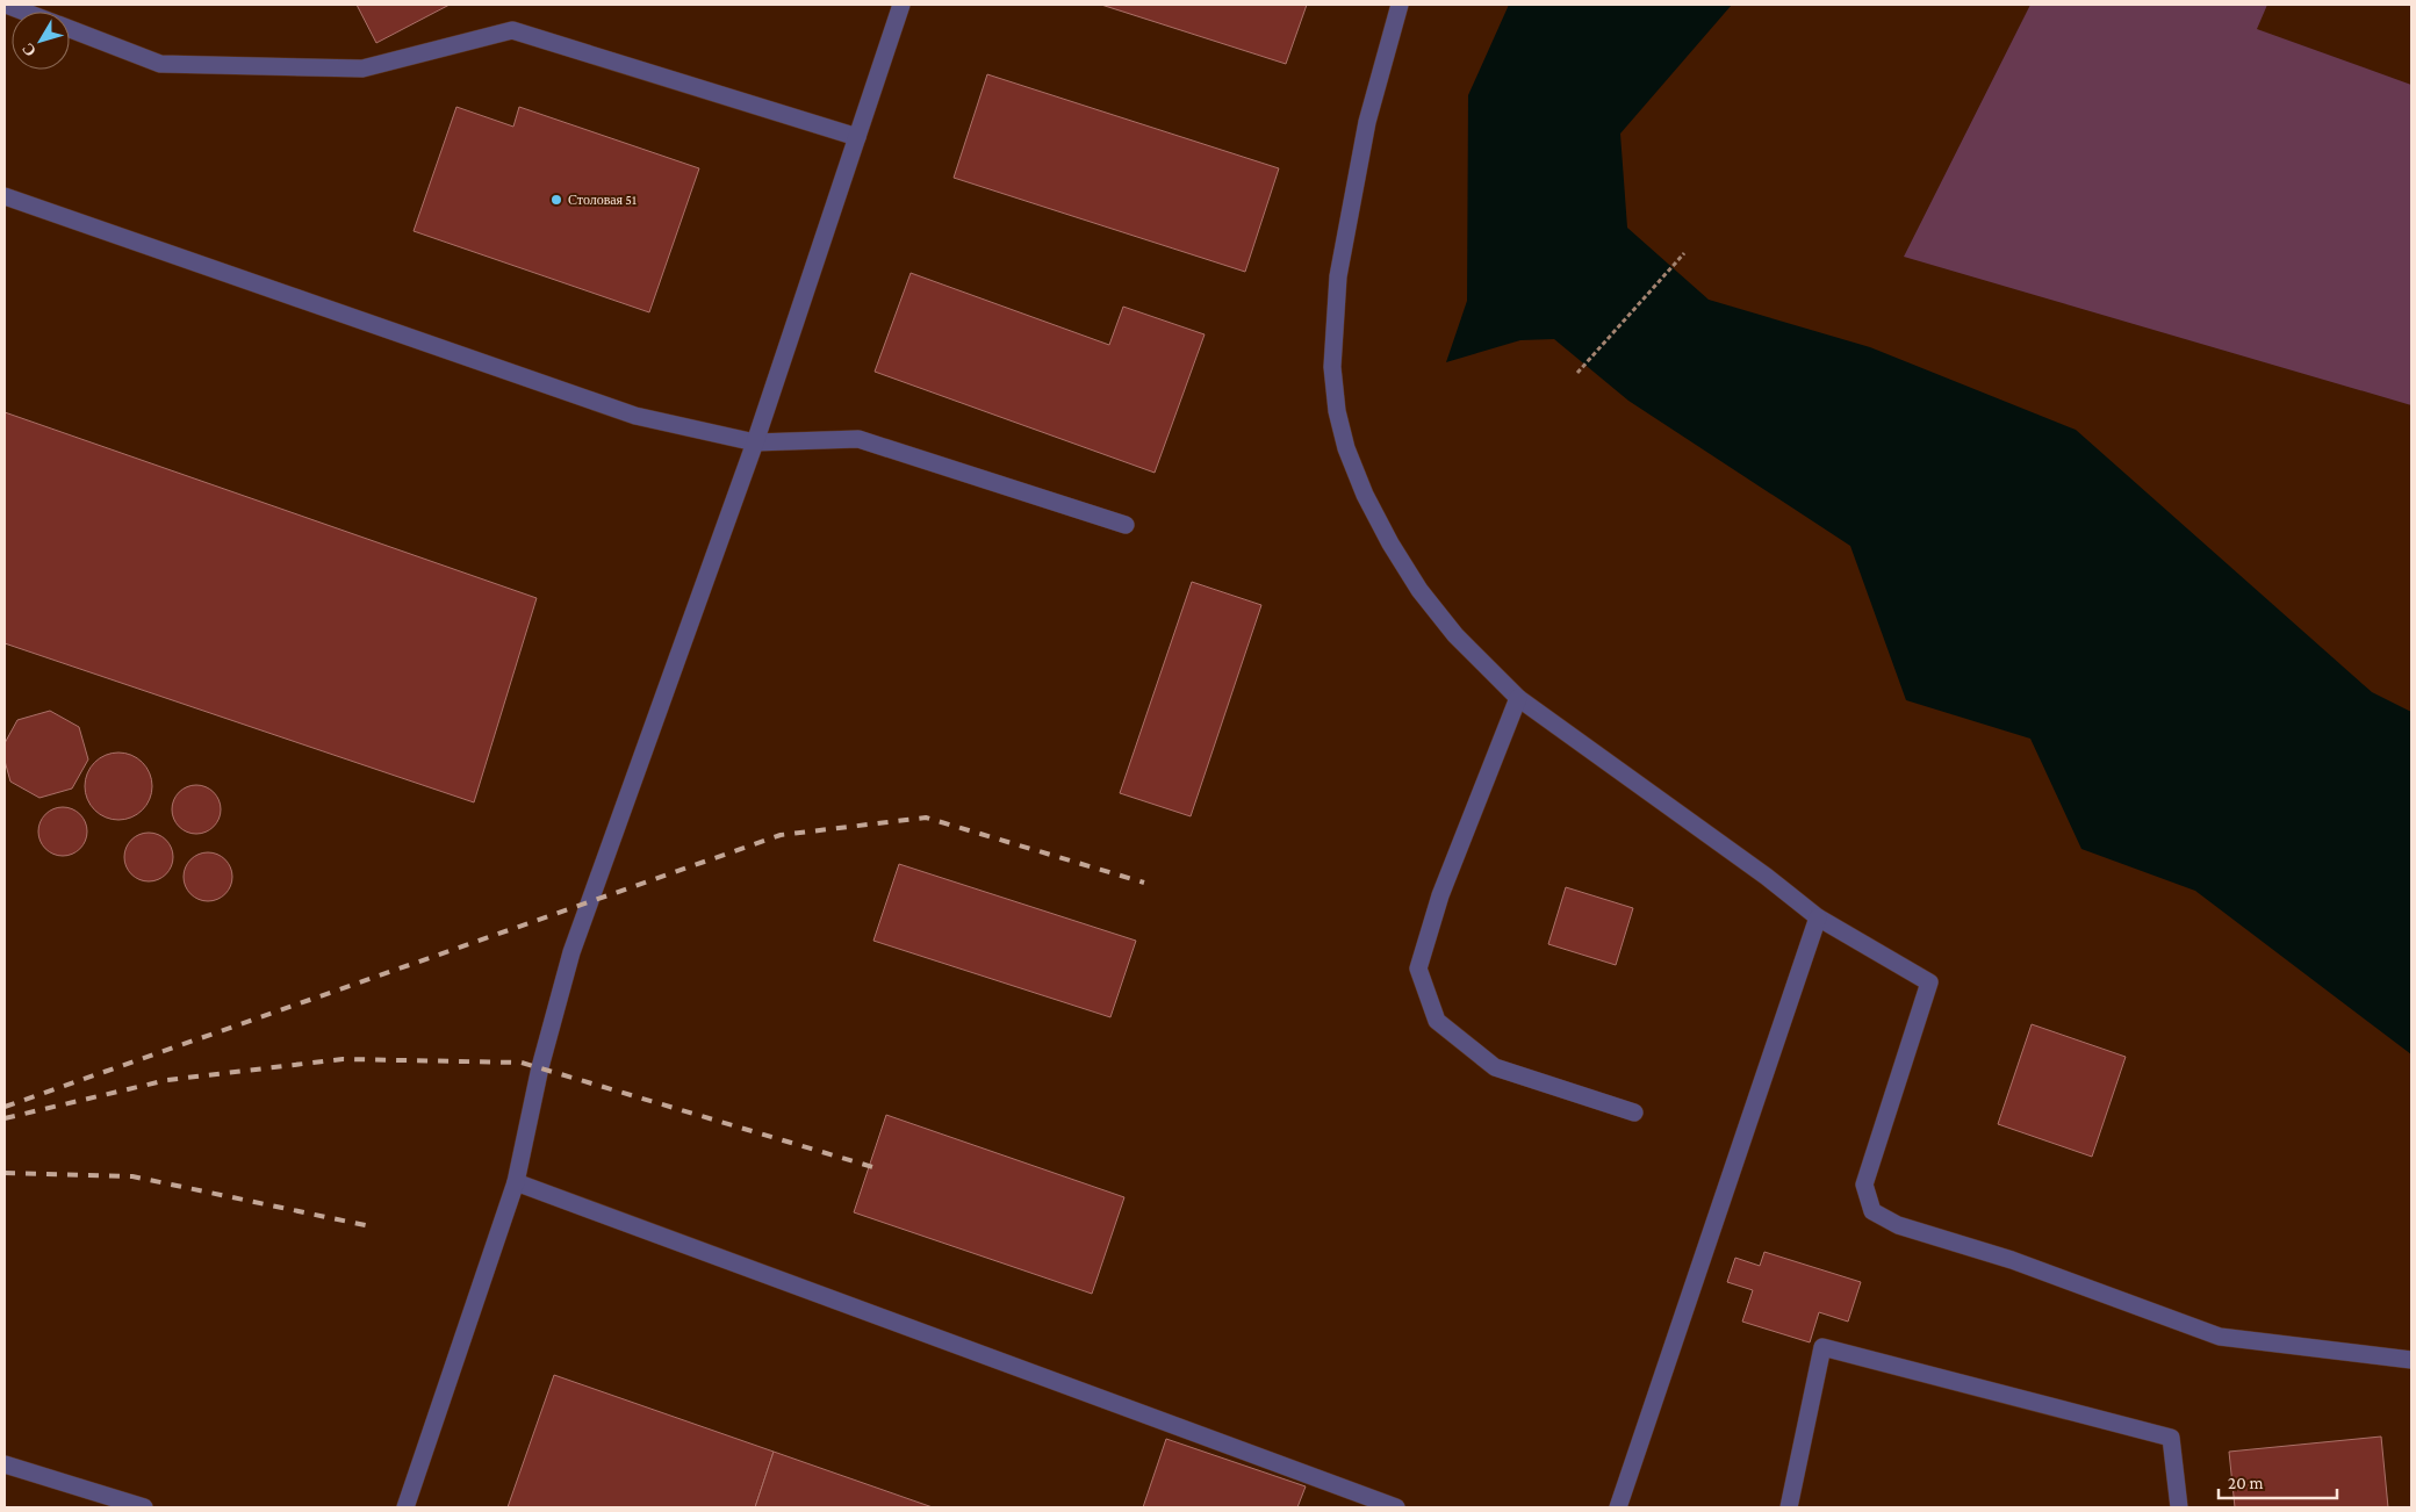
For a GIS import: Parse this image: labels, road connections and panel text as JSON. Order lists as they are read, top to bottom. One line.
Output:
{"places":["Столовая 51"],"scale_bar":"20 m","north":"bottom left"}
